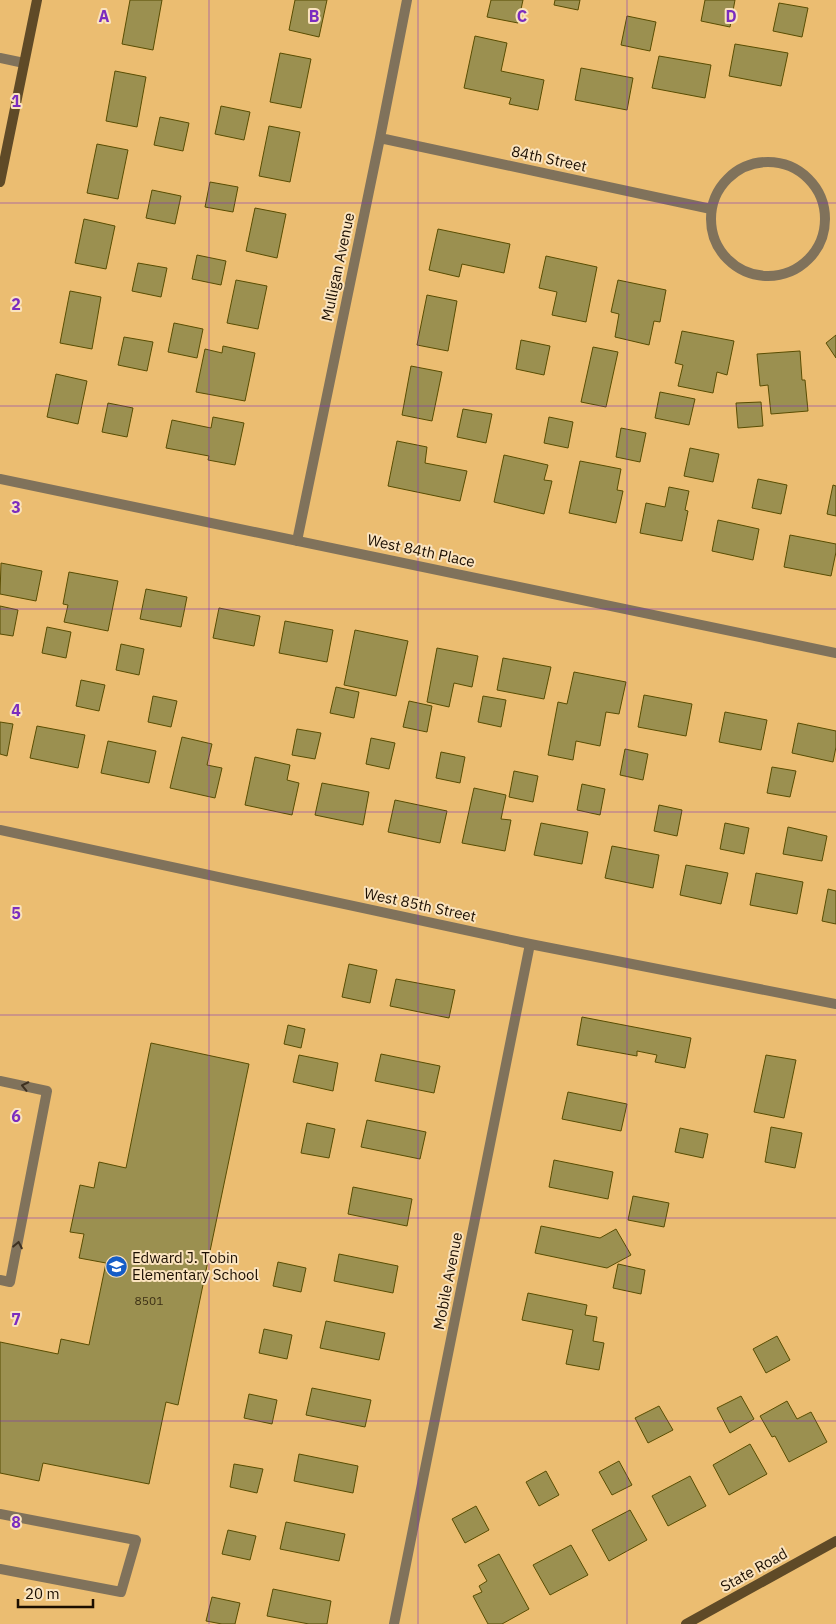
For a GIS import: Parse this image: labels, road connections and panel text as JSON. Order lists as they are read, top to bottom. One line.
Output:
{"streets":{"street":["84th Street","Mulligan Avenue","West 84th Place","West 85th Street","Mobile Avenue","State Road"]},"crossings":[["84th Street","Mulligan Avenue"],["Mulligan Avenue","West 84th Place"],["West 85th Street","Mobile Avenue"]],"places":{"school or university":["Edward J. Tobin Elementary School"]},"house_numbers":["8501"],"scale_bar":"20 m","grid":{"columns":["A","B","C","D"],"rows":["1","2","3","4","5","6","7","8"]}}
